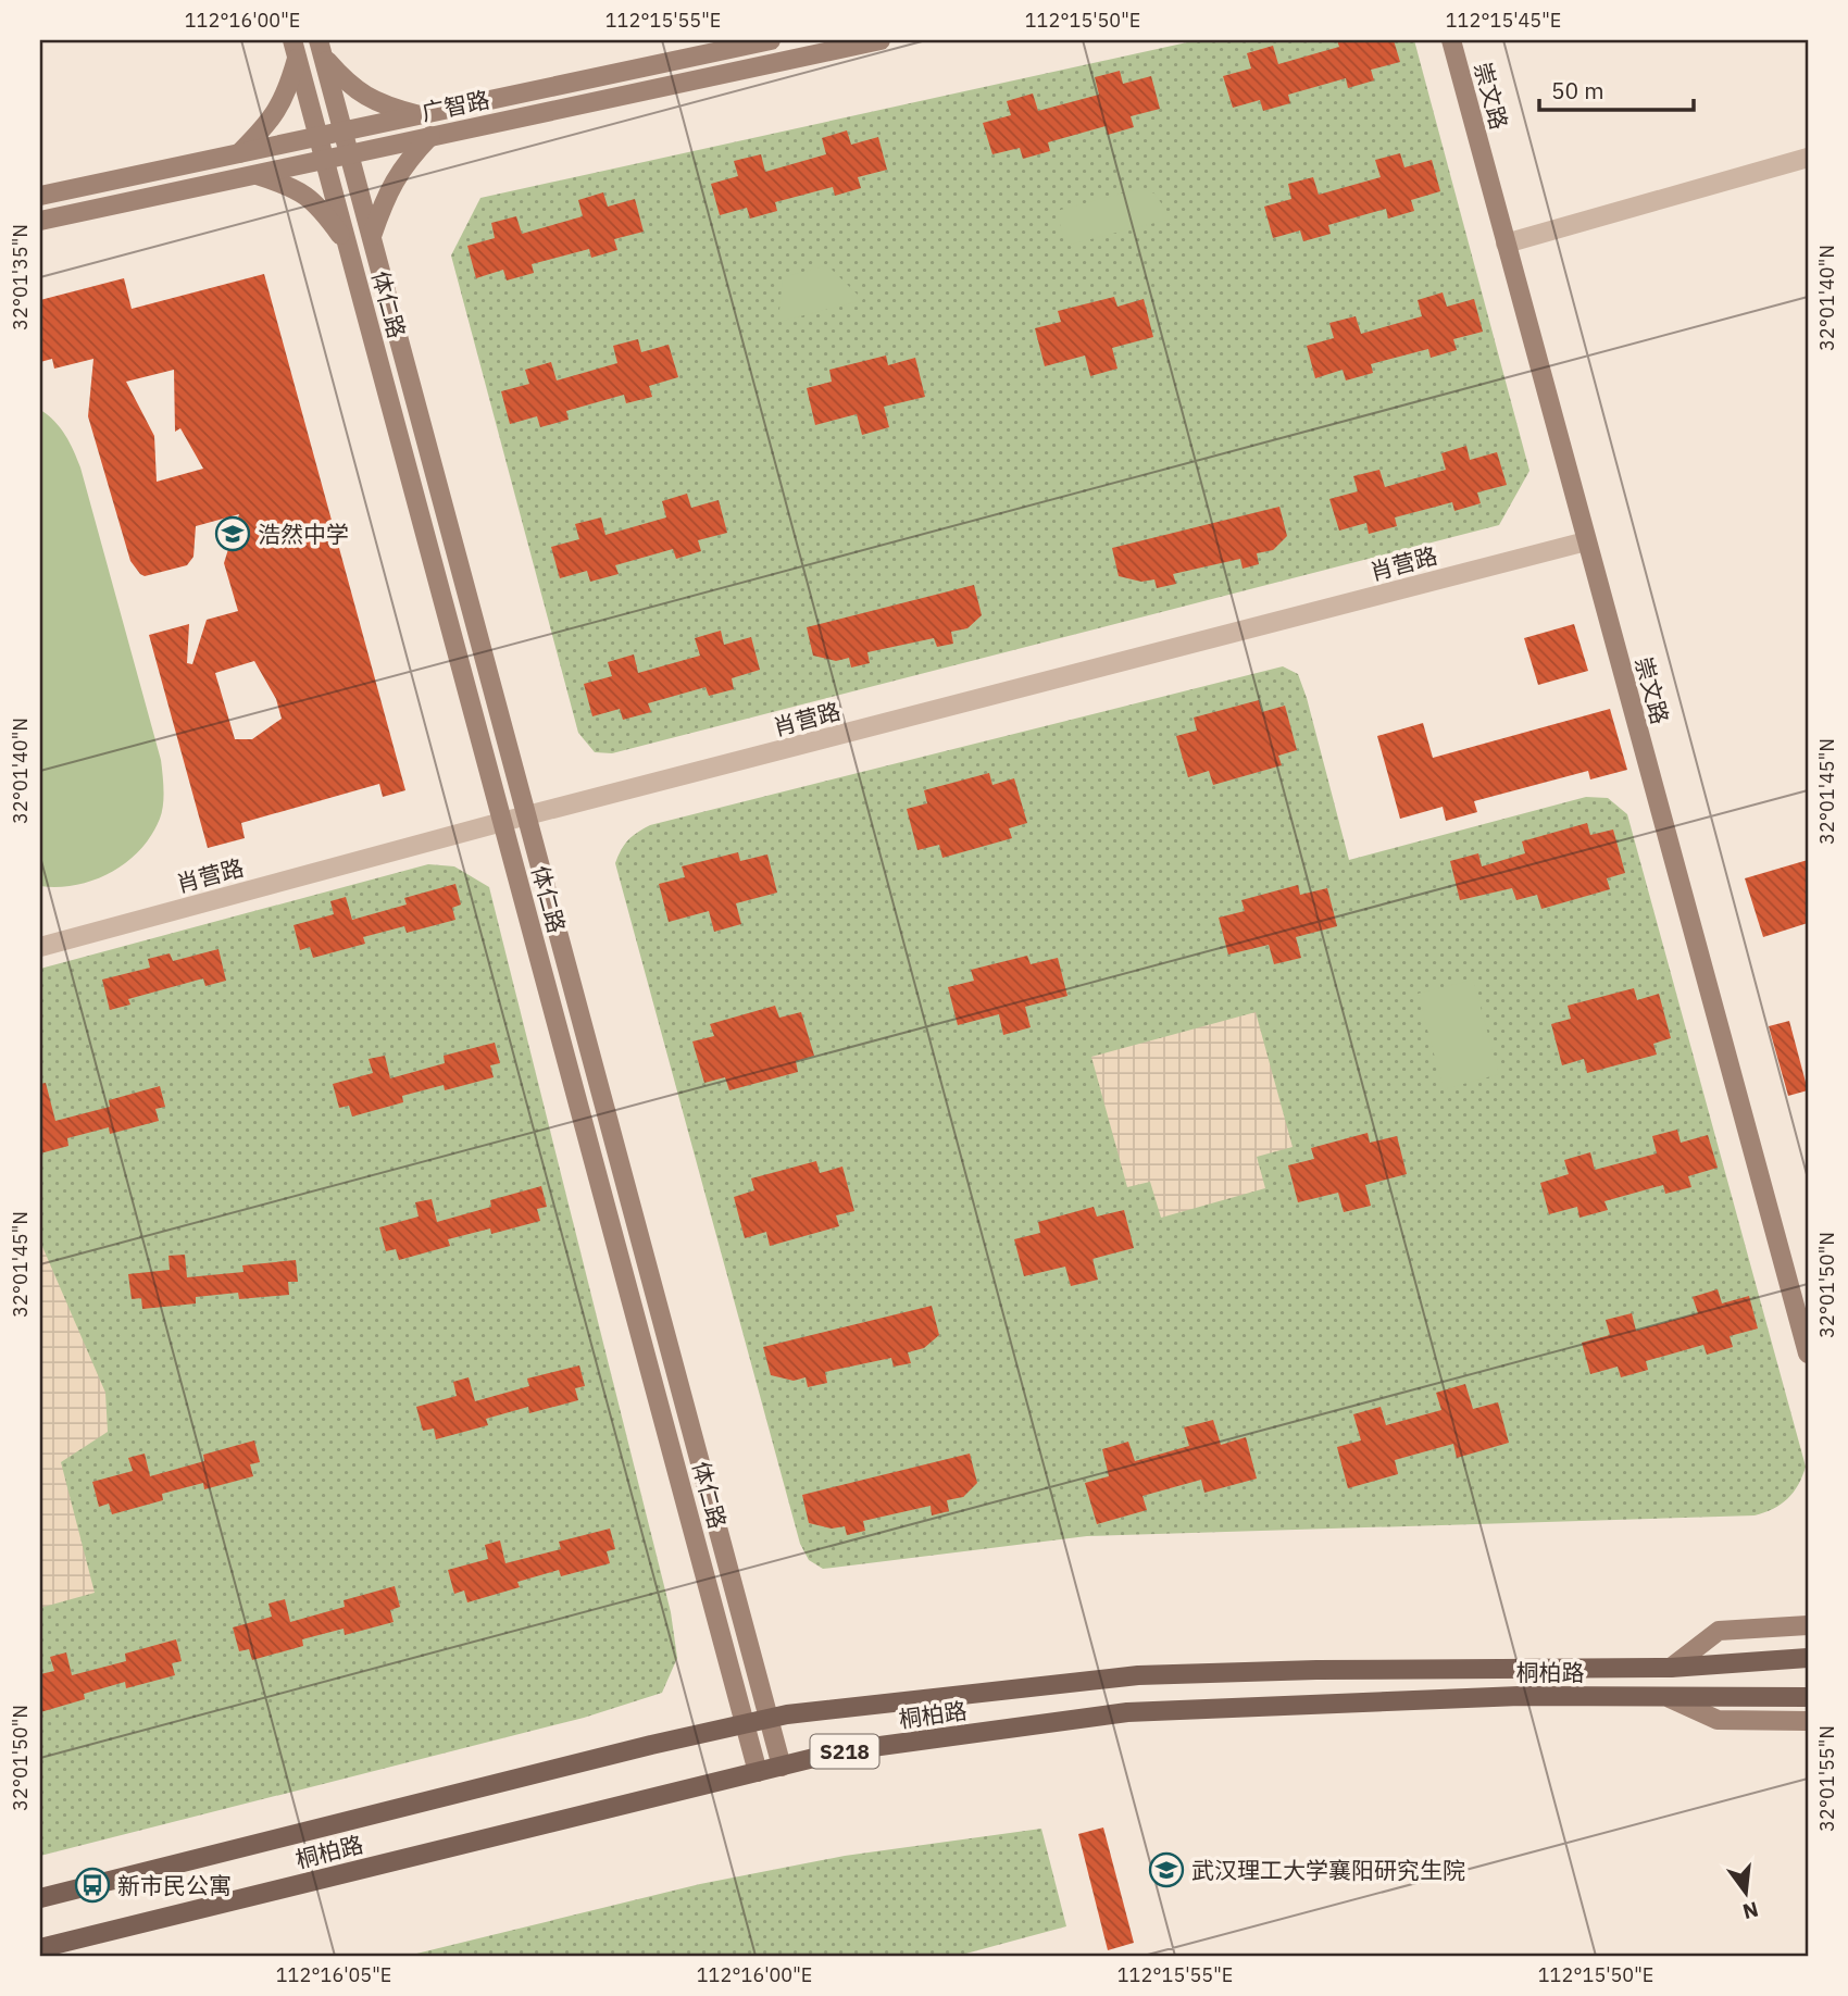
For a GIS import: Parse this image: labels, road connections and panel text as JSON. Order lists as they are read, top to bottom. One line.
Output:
{"streets":{"main road":["桐柏路","S218"],"street":["崇文路","广智路","体仁路","肖营路"]},"crossings":[["崇文路","肖营路"],["广智路","体仁路"],["体仁路","肖营路"],["体仁路","桐柏路"]],"places":{"school or university":["浩然中学","武汉理工大学襄阳研究生院"],"bus stop":["新市民公寓"]},"scale_bar":"50 m","north":"bottom","coordinates":["112°16'00\"E","112°15'55\"E","112°15'50\"E","112°15'45\"E","32°01'35\"N","32°01'40\"N","32°01'45\"N","32°01'50\"N","32°01'55\"N","112°16'05\"E"]}
